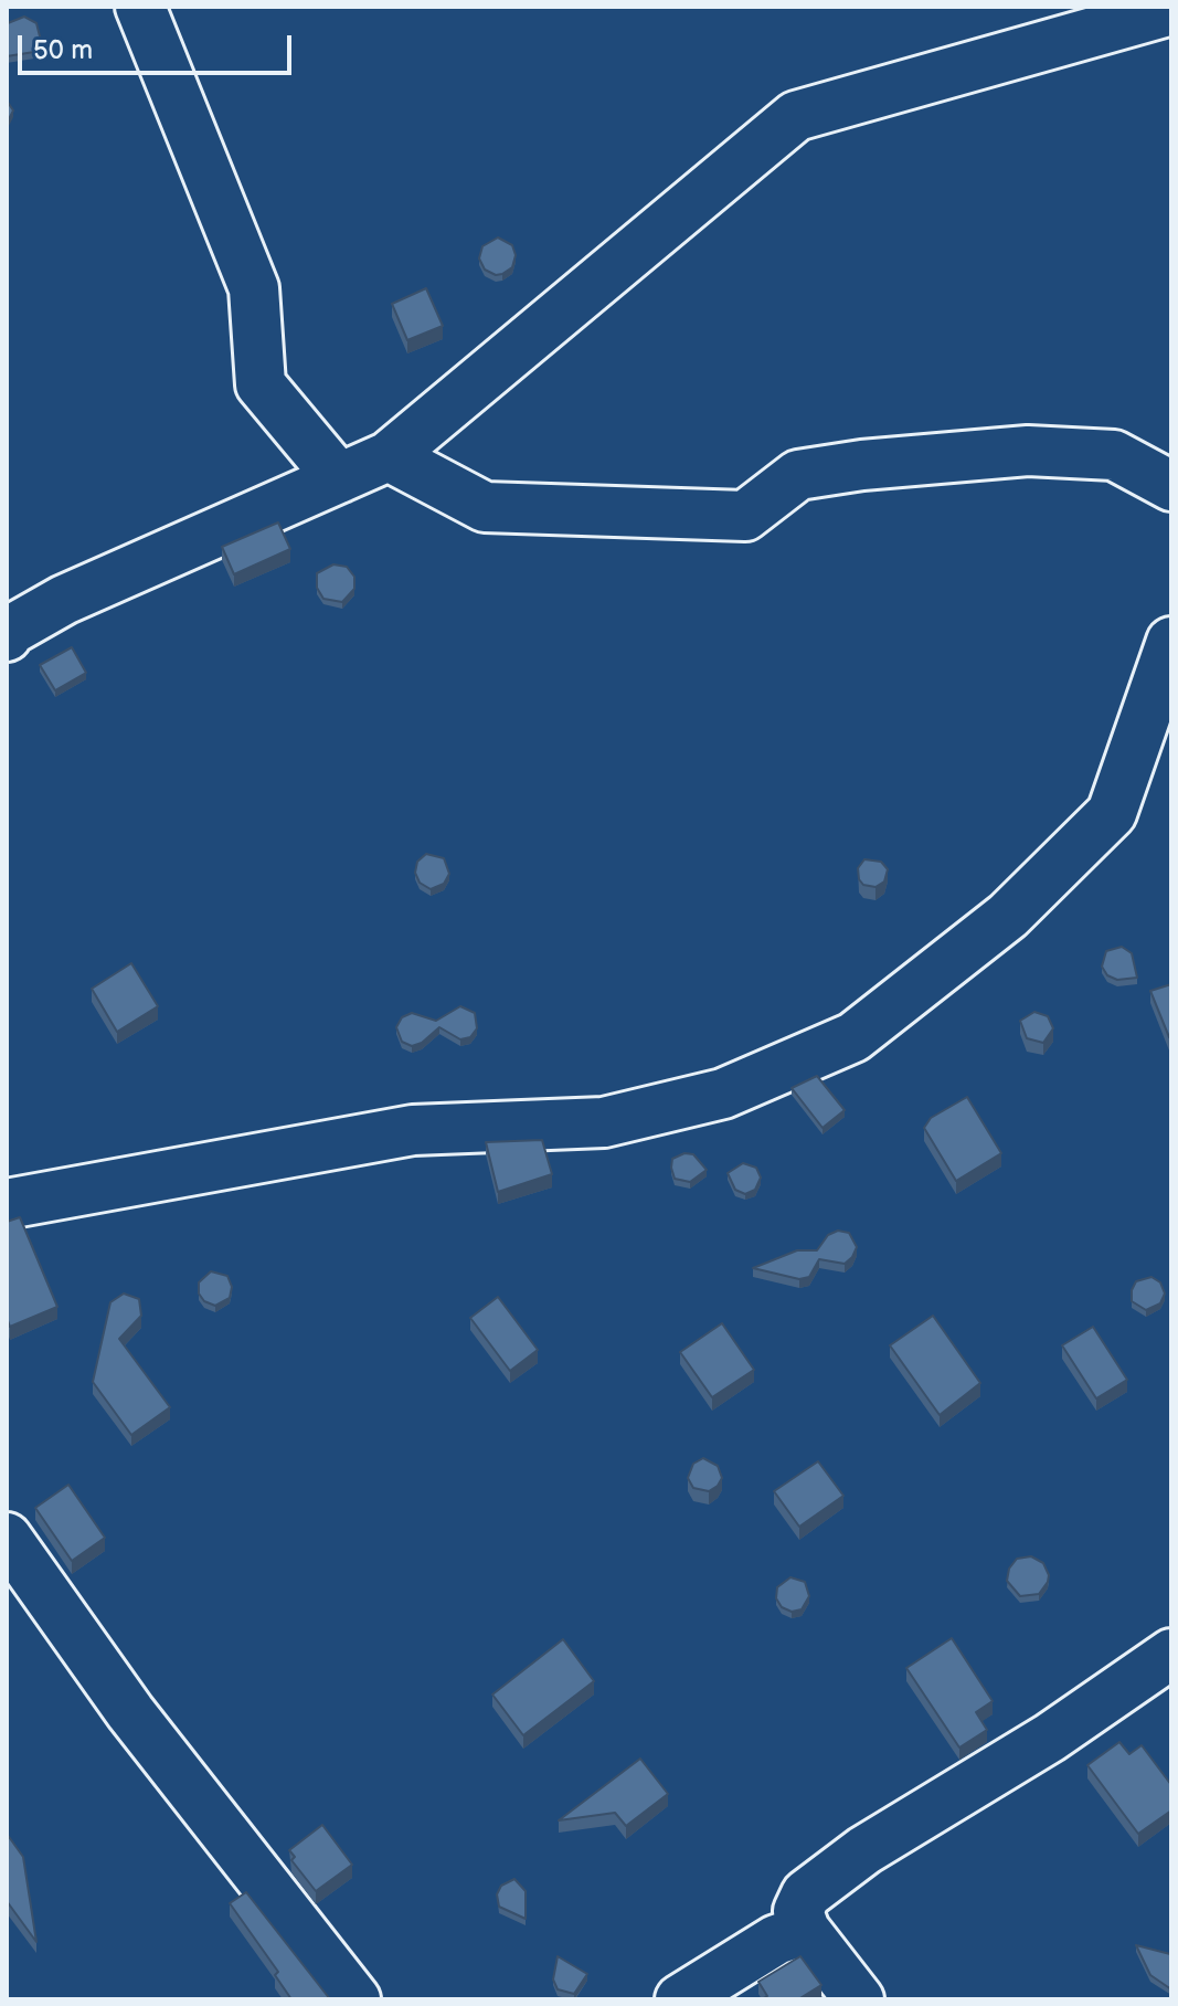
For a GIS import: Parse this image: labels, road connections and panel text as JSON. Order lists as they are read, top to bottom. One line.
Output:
{"scale_bar":"50 m"}
